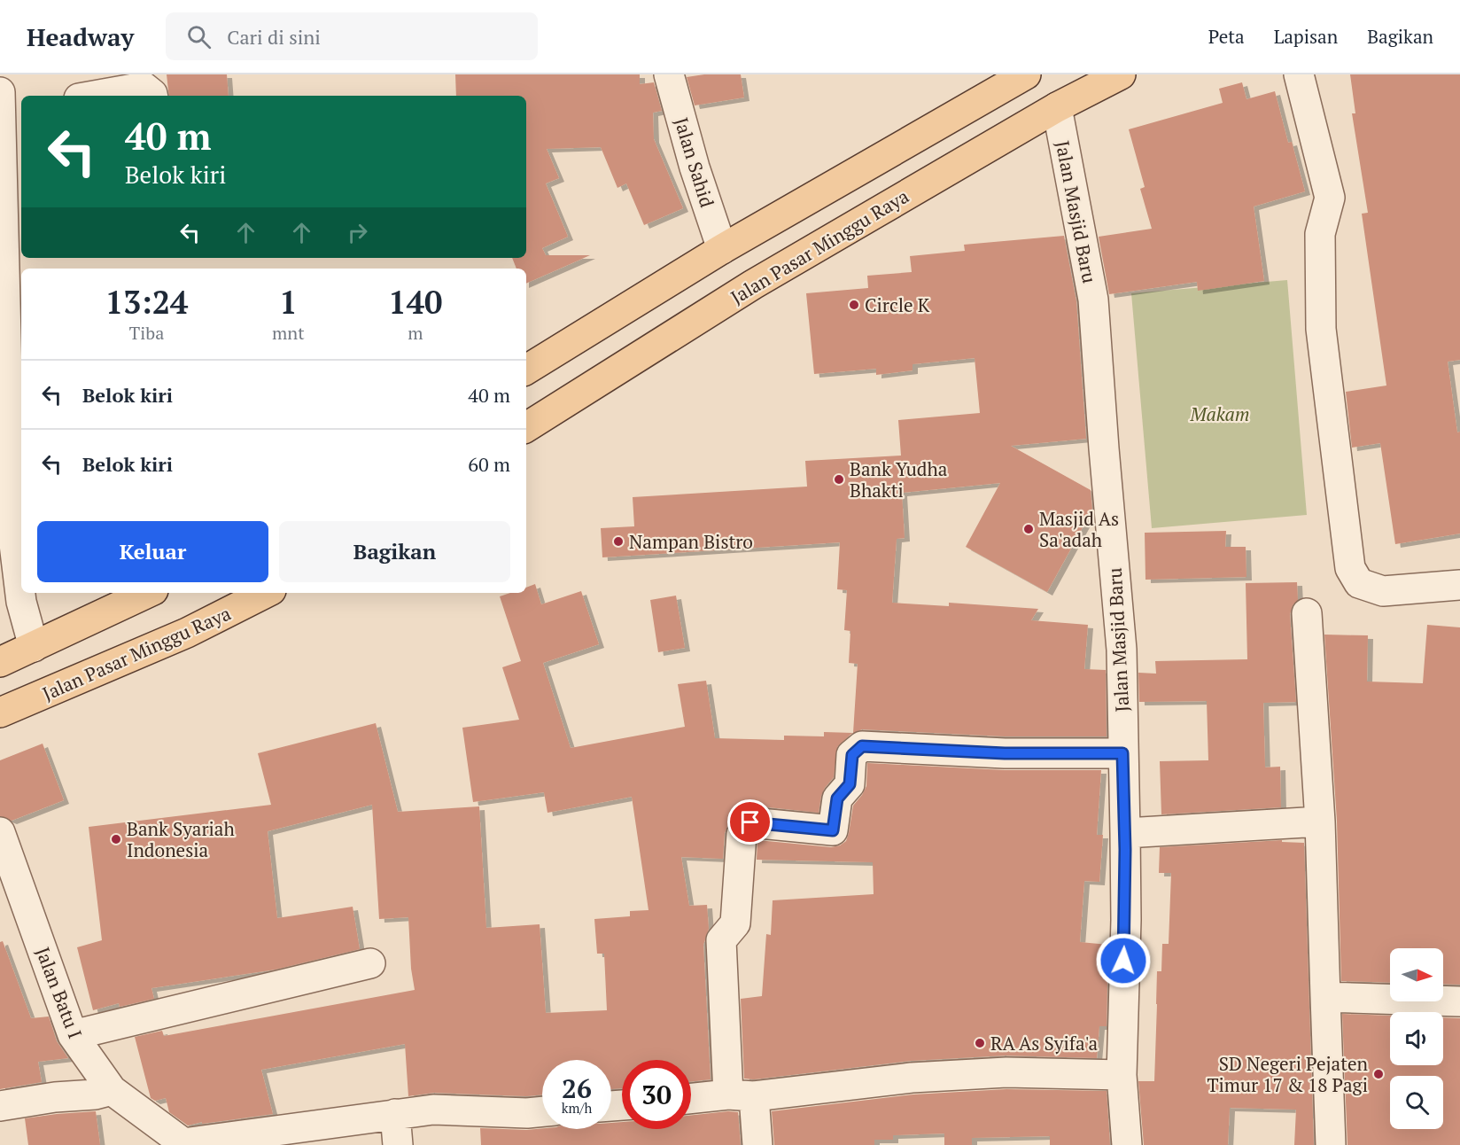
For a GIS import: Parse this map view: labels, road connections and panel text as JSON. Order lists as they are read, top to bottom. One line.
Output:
{"streets":{"main road":["Jalan Pasar Minggu Raya"],"street":["Jalan Sahid","Jalan Masjid Baru","Jalan Batu I"]},"crossings":[["Jalan Masjid Baru","Jalan Pasar Minggu Raya"]],"parks":["Makam"],"places":["Circle K","Bank Yudha Bhakti","Masjid As Sa'adah","Nampan Bistro","Bank Syariah Indonesia","RA As Syifa'a","SD Negeri Pejaten Timur 17 & 18 Pagi"],"north":"right","page":{"header":"Headway","search":"Cari di sini","nav":["Peta","Lapisan","Bagikan"],"turn":["40 m","Belok kiri"],"eta":["13:24","Tiba","1","mnt","140","m"],"list":[{"name":"Belok kiri","value":"40 m"},{"name":"Belok kiri","value":"60 m"}],"buttons":["Keluar","Bagikan"],"speed":"26 km/h","limit":"30"}}
